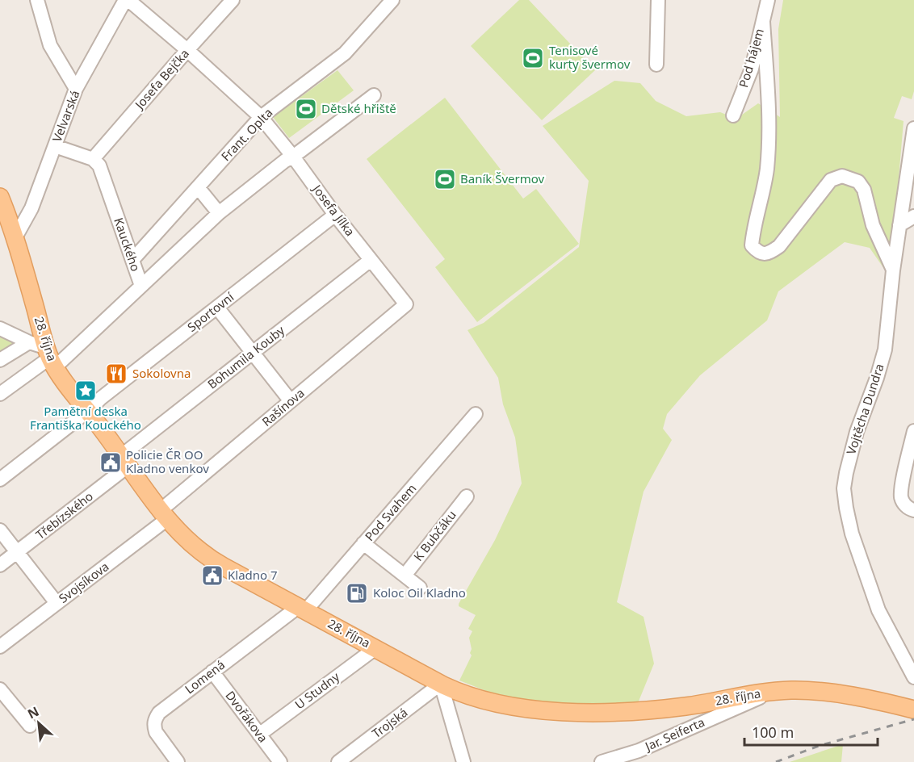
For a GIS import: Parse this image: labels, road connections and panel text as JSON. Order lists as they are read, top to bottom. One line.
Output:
{"streets":{"main road":["28. října"],"street":["Pod hájem","Josefa Bejčka","Velvarská","Frant. Oplta","Josefa Jílka","Kauckého","Sportovní","Bohumila Kouby","Rašínova","Vojtěcha Dundra","Pod Svahem","Třebízského","K Bubčáku","Svojsíkova","Lomená","U Studny","Dvořákova","Trojská","Jar. Seiferta"]},"crossings":[["Josefa Bejčka","Josefa Jílka"],["Josefa Bejčka","Kauckého"],["Velvarská","Josefa Jílka"],["Velvarská","28. října"],["Frant. Oplta","Josefa Jílka"],["Frant. Oplta","Kauckého"],["Josefa Jílka","Sportovní"],["Josefa Jílka","Bohumila Kouby"],["Josefa Jílka","Rašínova"],["Kauckého","28. října"],["Sportovní","28. října"],["28. října","Bohumila Kouby"],["28. října","Rašínova"],["28. října","Pod Svahem"],["28. října","Třebízského"],["28. října","Svojsíkova"],["28. října","Lomená"],["28. října","U Studny"],["28. října","Trojská"],["28. října","Jar. Seiferta"],["Bohumila Kouby","Třebízského"],["Rašínova","Svojsíkova"],["Pod Svahem","Lomená"],["Lomená","Dvořákova"],["U Studny","Dvořákova"]],"places":{"sports":["Tenisové kurty švermov","Dětské hřiště","Baník Švermov"],"restaurant":["Sokolovna"],"place":["Pamětní deska Františka Kouckého"],"public building":["Policie ČR OO Kladno venkov","Kladno 7"],"fuel station":["Koloc Oil Kladno"]},"scale_bar":"100 m","north":"top left"}
